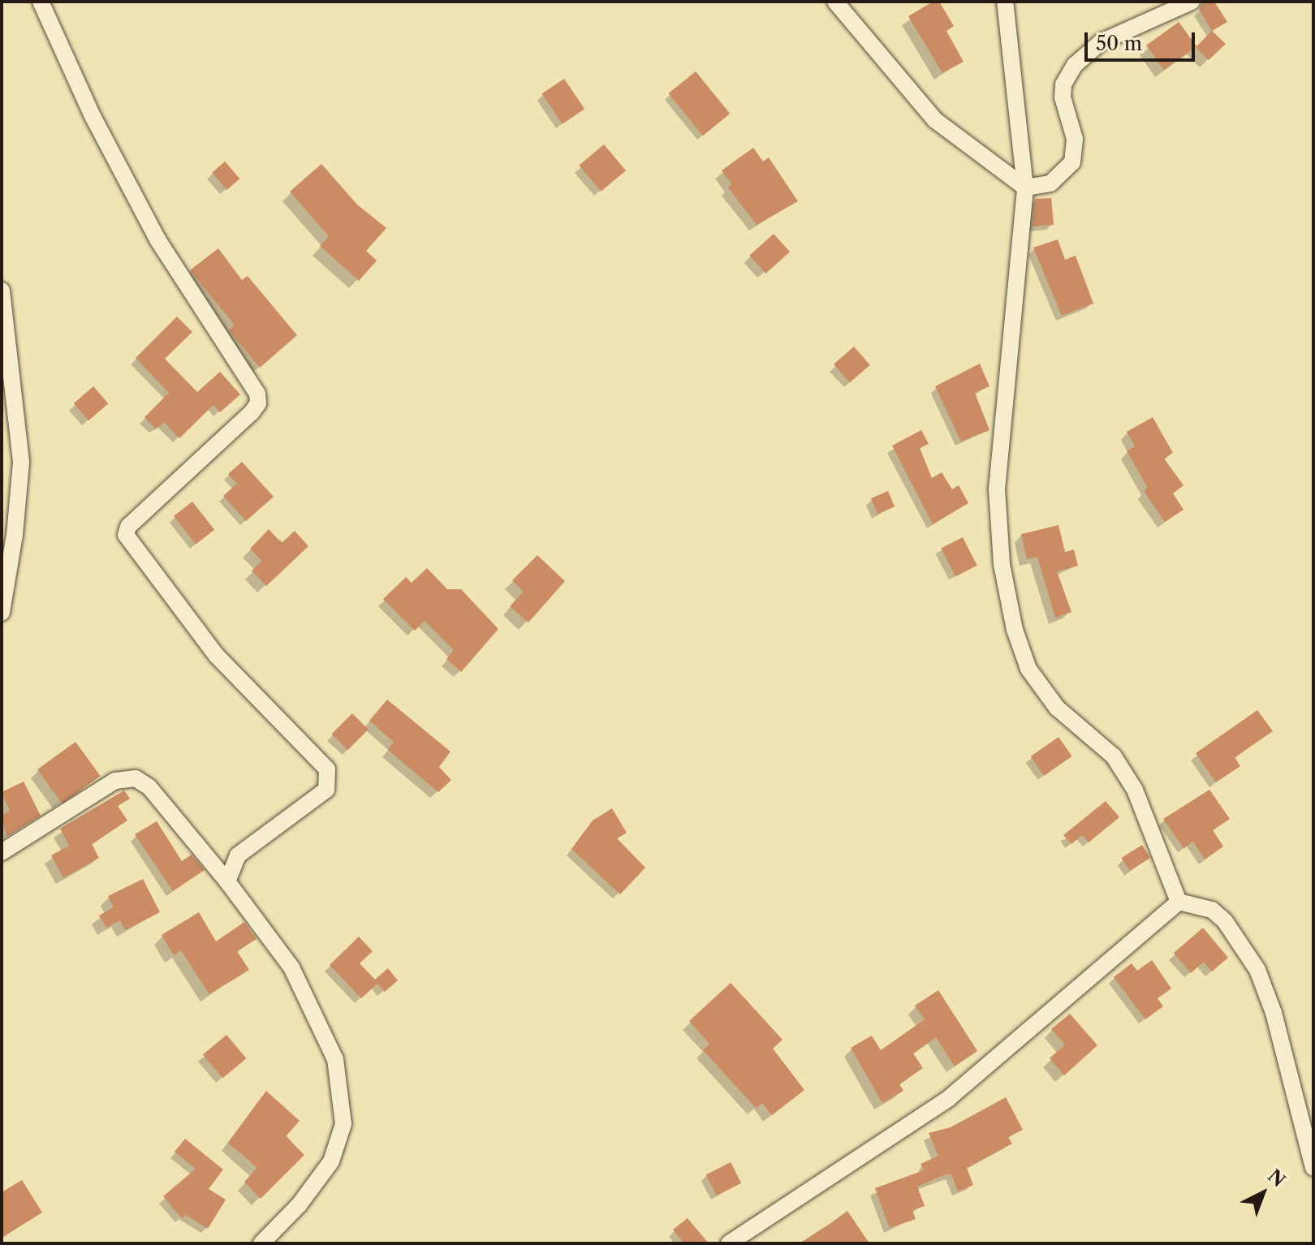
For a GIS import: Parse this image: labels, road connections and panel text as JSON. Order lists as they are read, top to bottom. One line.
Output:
{"scale_bar":"50 m","north":"top right"}
